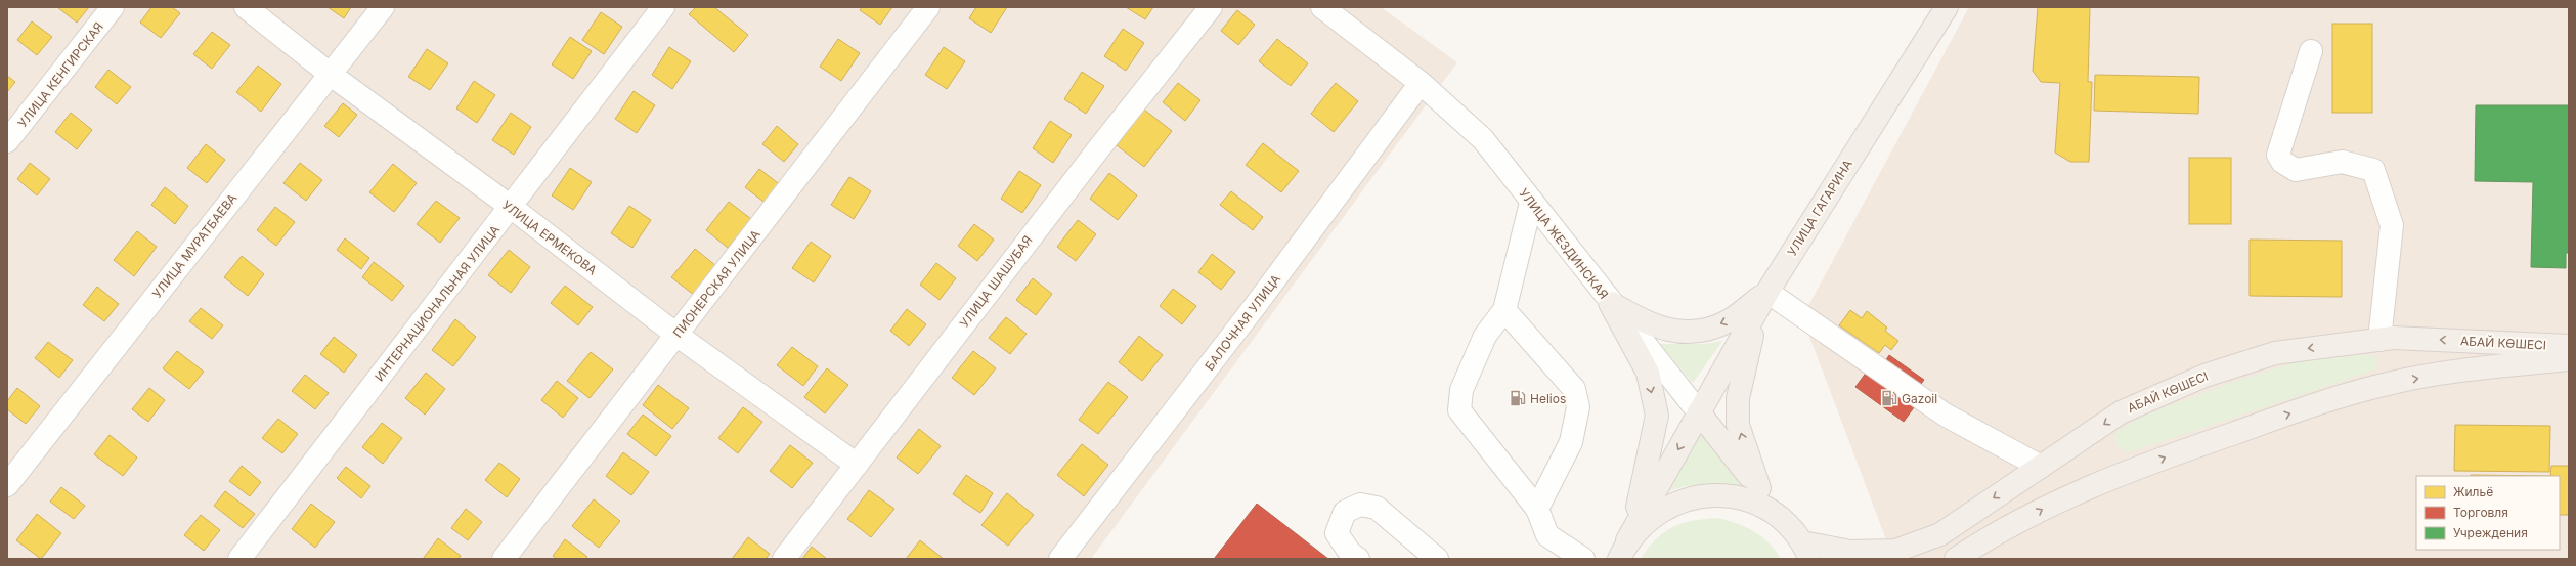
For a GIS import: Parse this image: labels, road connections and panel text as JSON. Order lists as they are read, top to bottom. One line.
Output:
{"streets":{"main road":["УЛИЦА ГАГАРИНА","АБАЙ КӨШЕСІ"],"street":["УЛИЦА КЕНГИРСКАЯ","УЛИЦА ЕРМЕКОВА","УЛИЦА ЖЕЗДИНСКАЯ","УЛИЦА МУРАТБАЕВА","УЛИЦА ШАШУБАЯ","ПИОНЕРСКАЯ УЛИЦА","ИНТЕРНАЦИОНАЛЬНАЯ УЛИЦА","БАЛОЧНАЯ УЛИЦА"]},"crossings":[["УЛИЦА ГАГАРИНА","УЛИЦА ЖЕЗДИНСКАЯ"],["УЛИЦА ЕРМЕКОВА","УЛИЦА МУРАТБАЕВА"],["УЛИЦА ЕРМЕКОВА","УЛИЦА ШАШУБАЯ"],["УЛИЦА ЕРМЕКОВА","ПИОНЕРСКАЯ УЛИЦА"],["УЛИЦА ЕРМЕКОВА","ИНТЕРНАЦИОНАЛЬНАЯ УЛИЦА"],["УЛИЦА ЖЕЗДИНСКАЯ","БАЛОЧНАЯ УЛИЦА"]],"places":{"fuel station":["Helios","Gazoil"]},"legend":["Жильё","Торговля","Учреждения"]}
